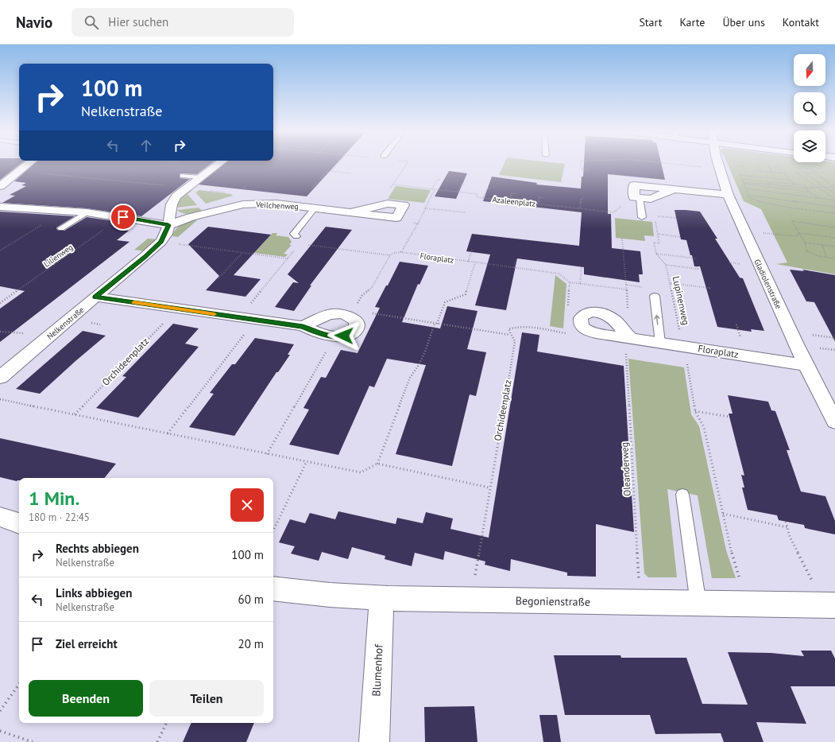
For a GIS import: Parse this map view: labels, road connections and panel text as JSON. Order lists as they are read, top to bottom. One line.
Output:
{"streets":{"street":["Veilchenweg","Floraplatz","Gladiolenstraße","Nelkenstraße","Begonienstraße","Blumenhof"],"path":["Azaleenplatz","Lilienweg","Lupinenweg","Orchideenplatz","Oleanderweg"]},"crossings":[["Veilchenweg","Nelkenstraße"],["Floraplatz","Gladiolenstraße"],["Floraplatz","Oleanderweg"],["Orchideenplatz","Begonienstraße"],["Oleanderweg","Begonienstraße"],["Begonienstraße","Blumenhof"]],"north":"bottom","page":{"header":"Navio","search":"Hier suchen","nav":["Start","Karte","Über uns","Kontakt"],"turn":["100 m","Nelkenstraße"],"heading":["1 Min.","180 m · 22:45"],"list":[{"name":"Rechts abbiegen","note":"Nelkenstraße","value":"100 m"},{"name":"Links abbiegen","note":"Nelkenstraße","value":"60 m"},{"name":"Ziel erreicht","value":"20 m"}],"buttons":["Beenden","Teilen"]}}
